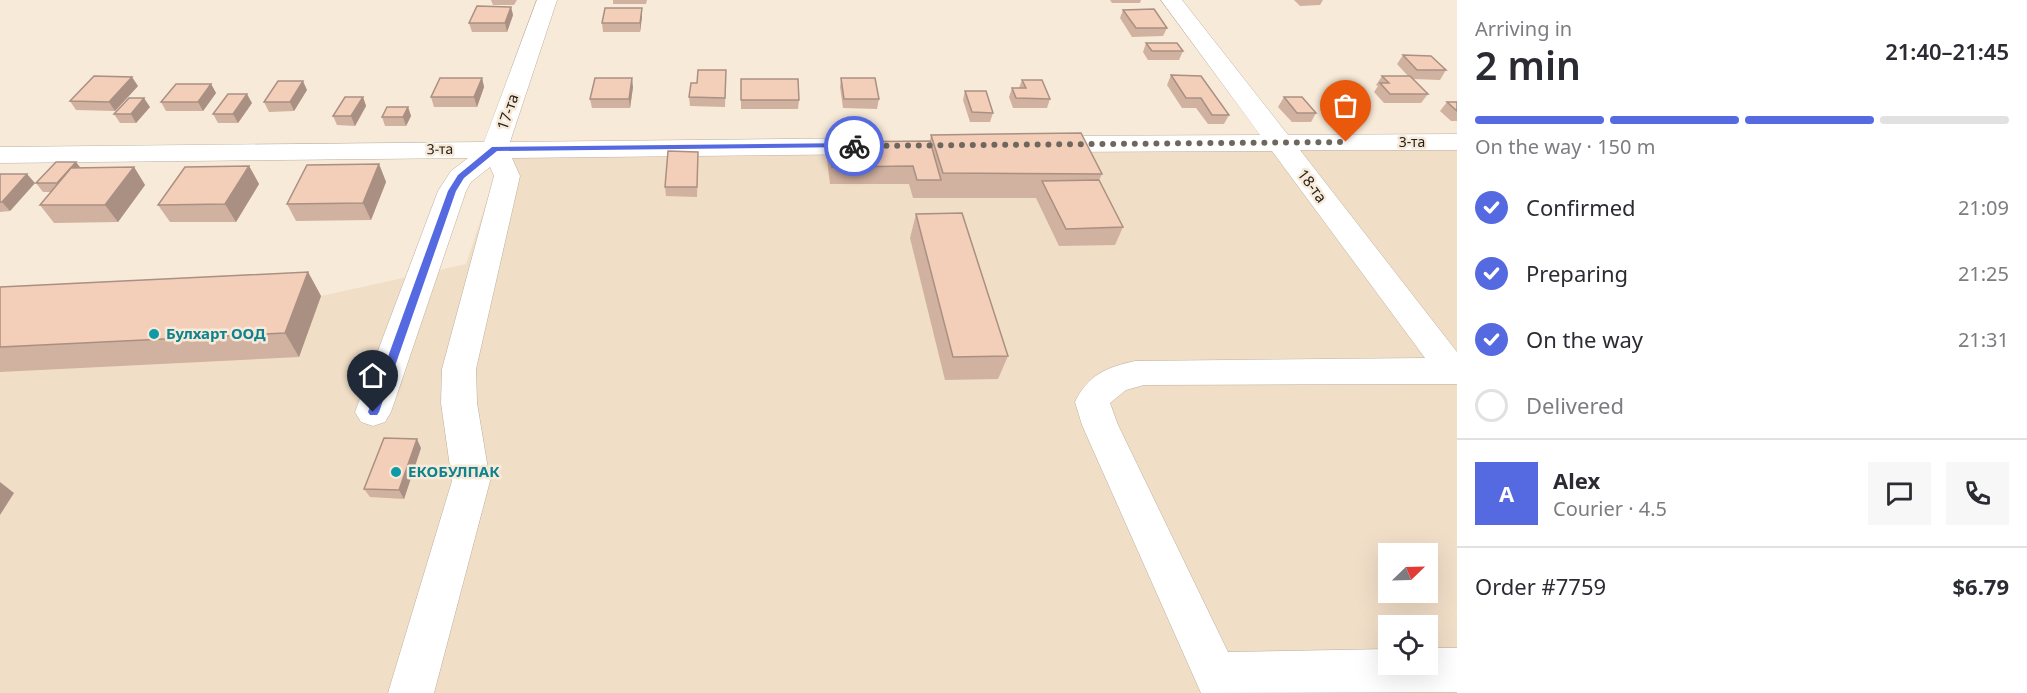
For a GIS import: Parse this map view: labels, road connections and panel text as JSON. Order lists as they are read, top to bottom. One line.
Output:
{"streets":{"street":["17-та","3-та","18-та"]},"crossings":[["17-та","3-та"],["3-та","18-та"]],"places":["Булхарт ООД","ЕКОБУЛПАК"],"north":"top right","page":{"heading":["2 min","Arriving in","21:40–21:45"],"panel":["Alex","Courier · 4.5","Order #7759","$6.79"],"bar":"On the way · 150 m","list":[["Confirmed","21:09"],["Preparing","21:25"],["On the way","21:31"],"Delivered"],"round":"A"}}
